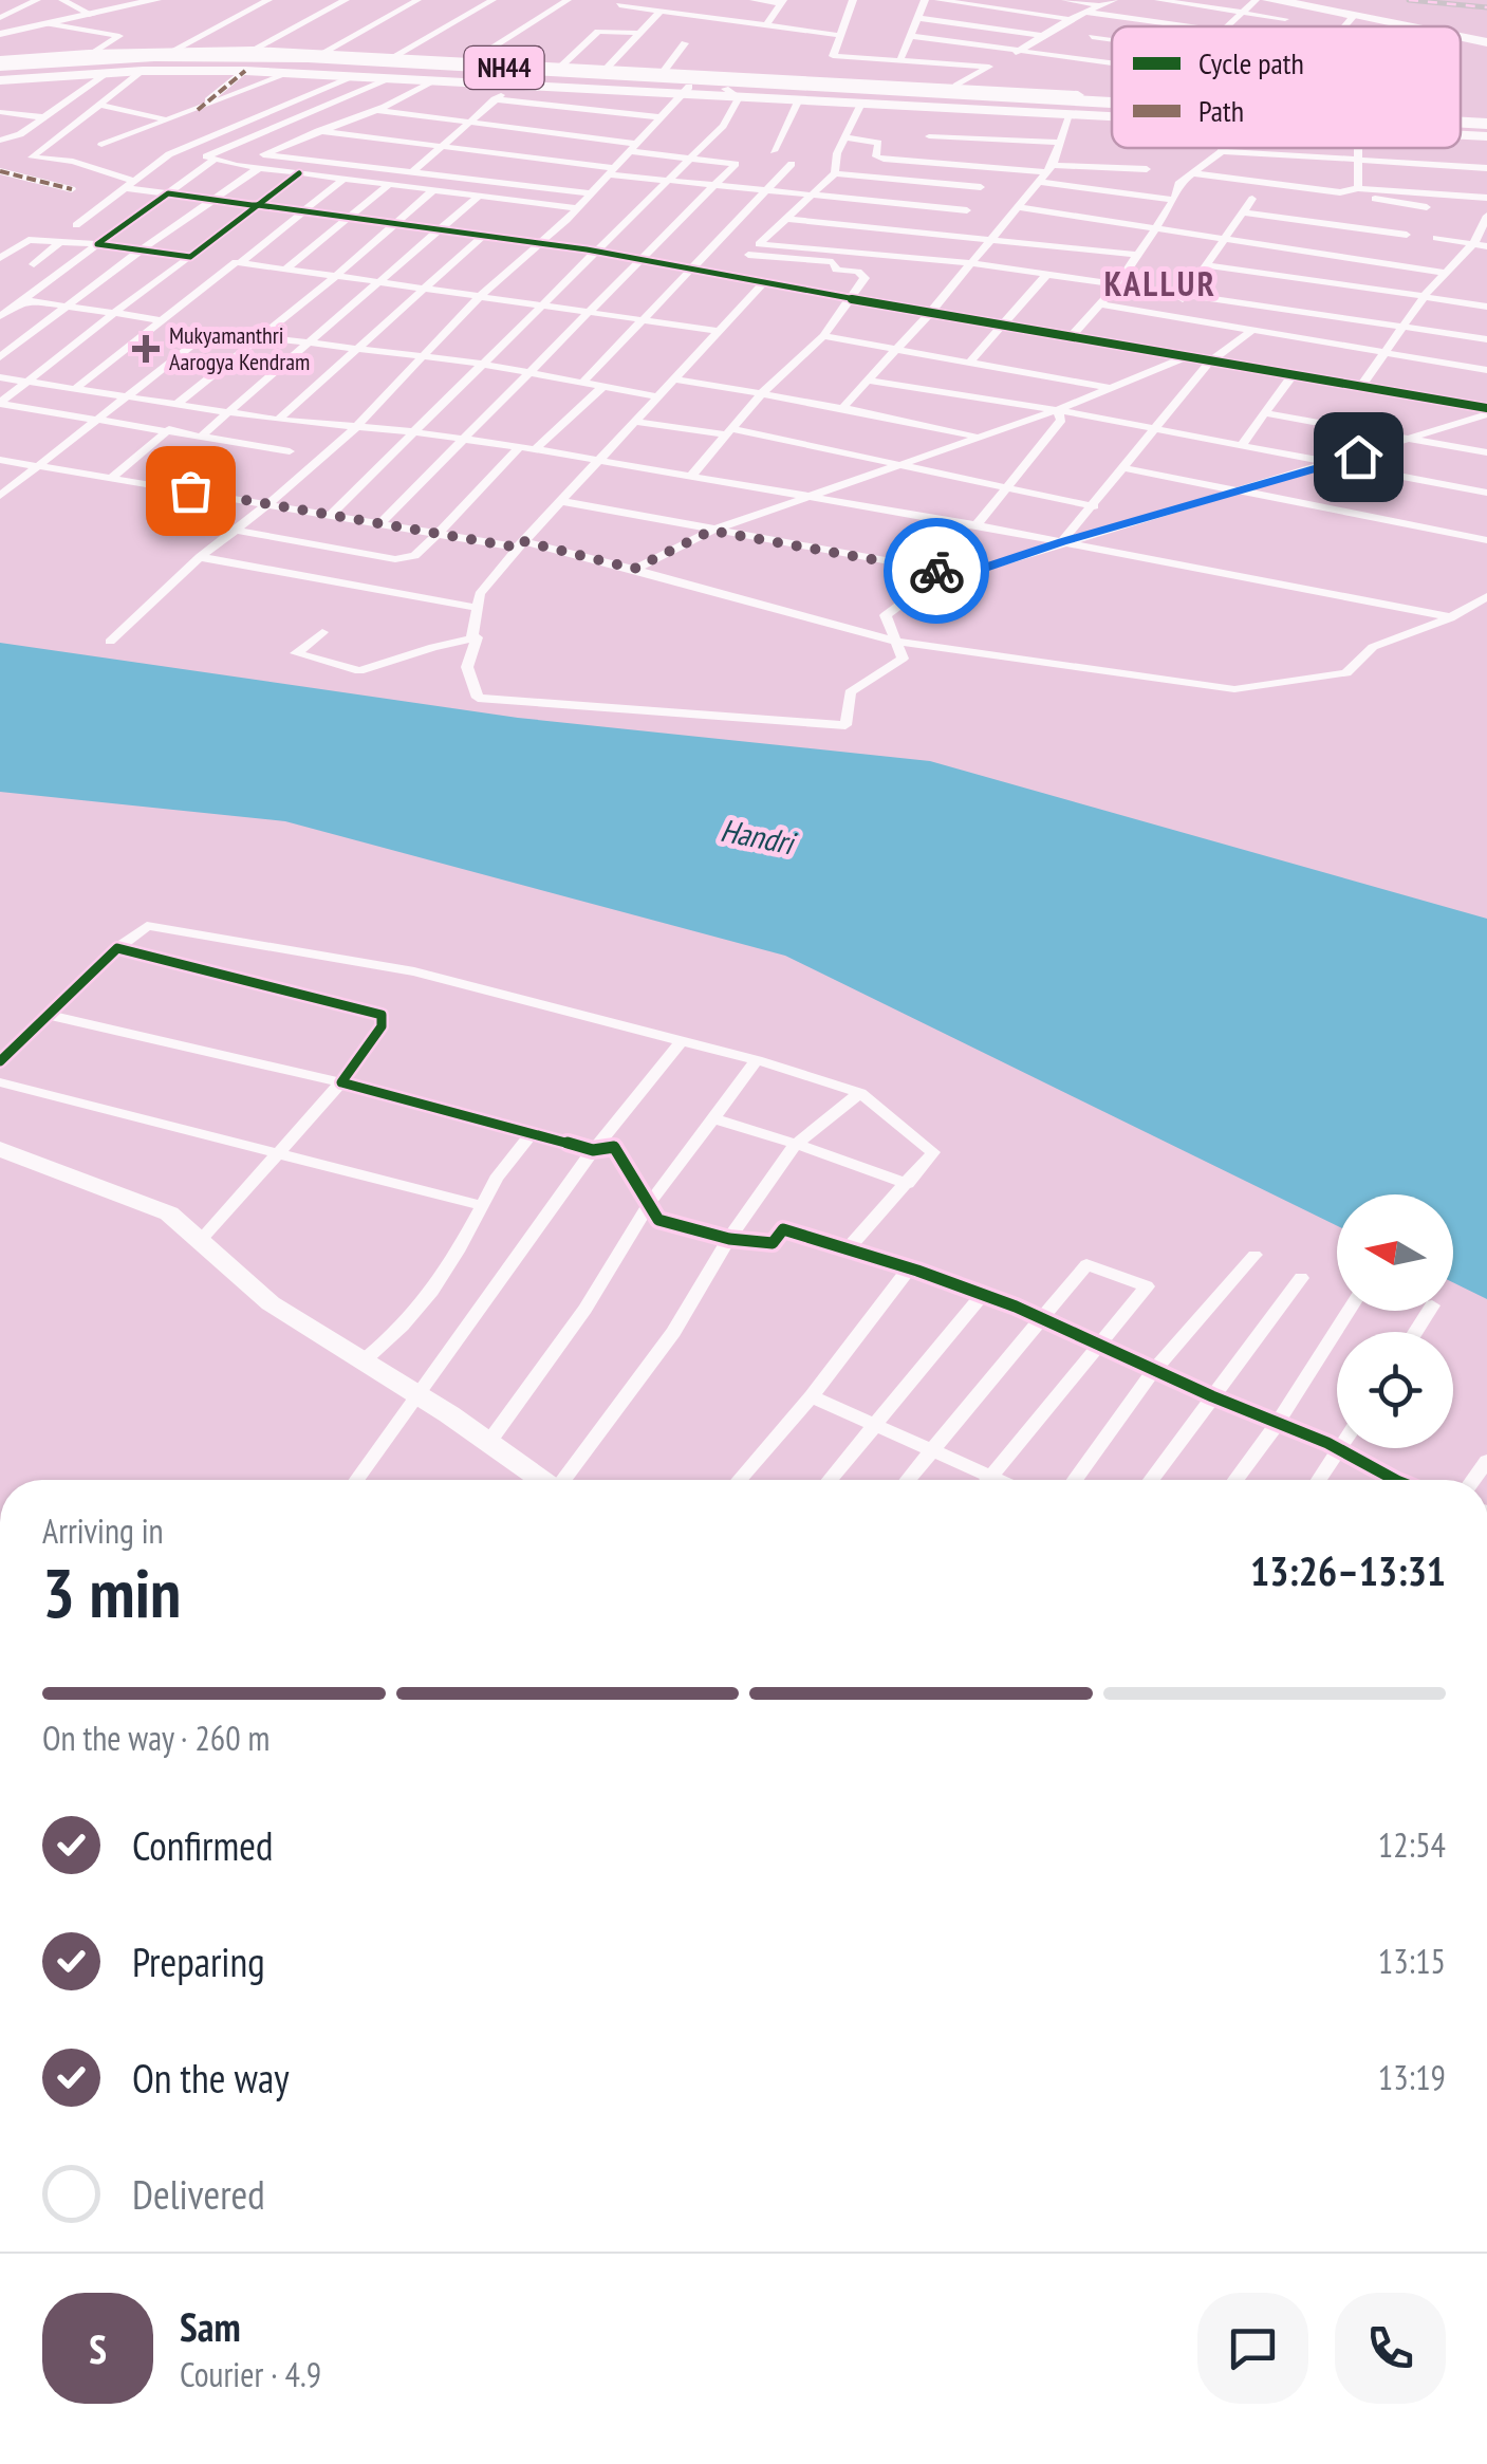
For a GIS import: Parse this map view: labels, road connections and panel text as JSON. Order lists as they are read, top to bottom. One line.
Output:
{"streets":{"highway":["NH44"]},"districts":["KALLUR"],"water":["Handri"],"places":{"health":["Mukyamanthri Aarogya Kendram"]},"legend":["Cycle path","Path"],"north":"left","page":{"heading":["3 min","Arriving in","13:26–13:31"],"panel":["Sam","Courier · 4.9"],"bar":"On the way · 260 m","list":[["Confirmed","12:54"],["Preparing","13:15"],["On the way","13:19"],"Delivered"],"round":"S"}}
